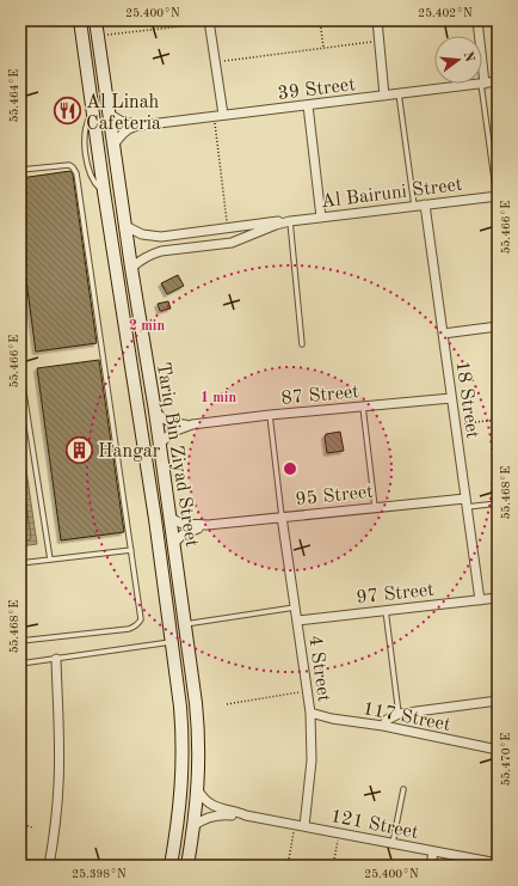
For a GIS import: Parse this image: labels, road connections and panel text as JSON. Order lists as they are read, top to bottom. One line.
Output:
{"streets":{"main road":["Tariq Bin Ziyad Street"],"street":["39 Street","Al Bairuni Street","87 Street","18 Street","95 Street","97 Street","4 Street","117 Street","121 Street"]},"crossings":[["39 Street","Tariq Bin Ziyad Street"],["Al Bairuni Street","18 Street"],["Al Bairuni Street","Tariq Bin Ziyad Street"],["87 Street","18 Street"],["87 Street","Tariq Bin Ziyad Street"],["18 Street","95 Street"],["18 Street","97 Street"],["Tariq Bin Ziyad Street","95 Street"],["Tariq Bin Ziyad Street","121 Street"],["95 Street","4 Street"],["97 Street","4 Street"],["4 Street","117 Street"],["4 Street","121 Street"]],"places":{"restaurant":["Al Linah Cafeteria"],"building":["Hangar"]},"north":"right","coordinates":["25.400°N","25.402°N","55.464°E","55.466°E","55.468°E","55.470°E","25.398°N"],"rings":["2 min","1 min"]}
